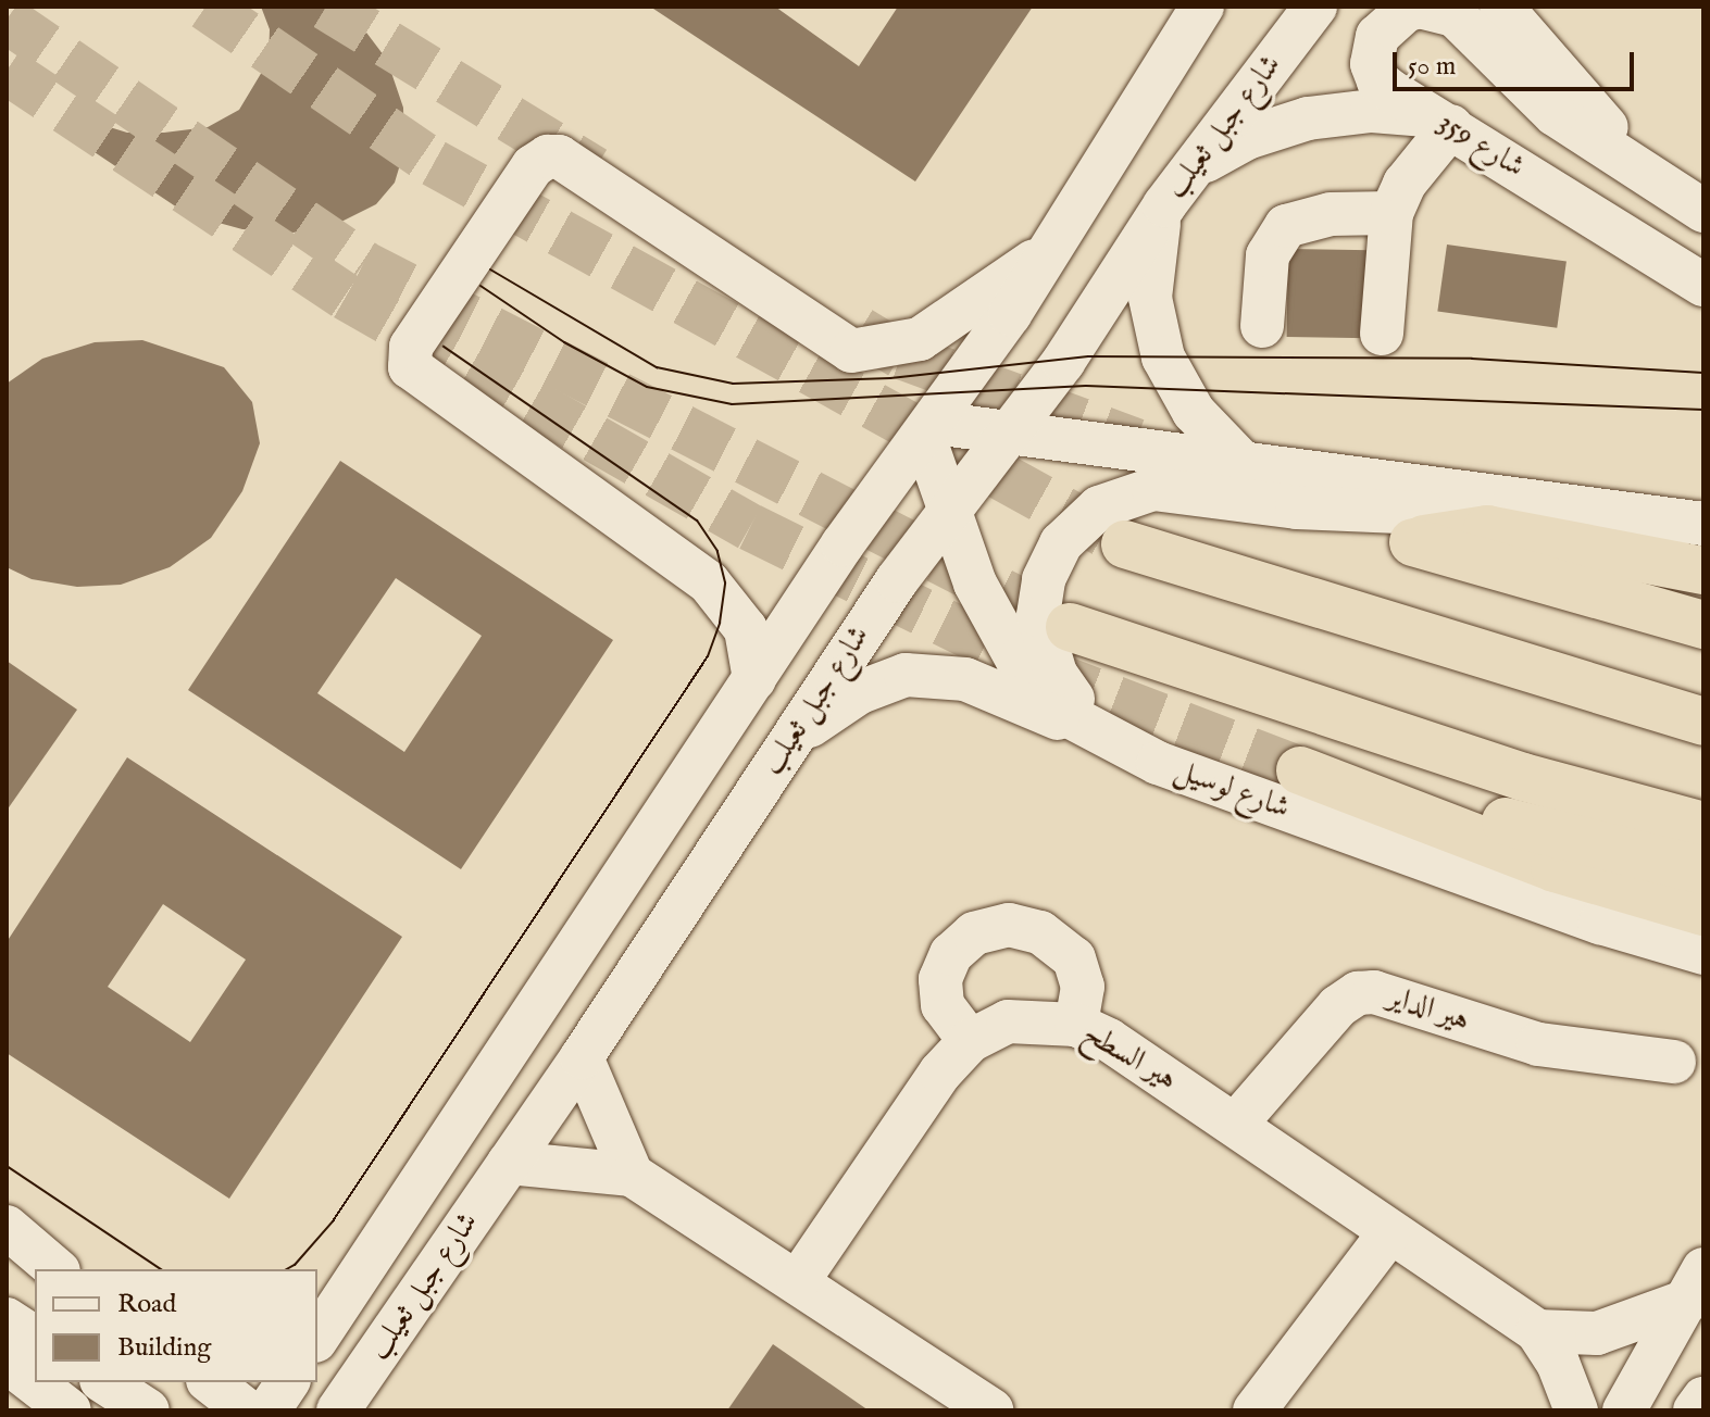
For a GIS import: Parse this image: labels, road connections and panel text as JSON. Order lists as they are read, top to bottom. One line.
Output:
{"streets":{"street":["شارع جبل ثعيلب","شارع 359","شارع لوسيل","هير الداير","هير السطح"]},"crossings":[["شارع جبل ثعيلب","شارع لوسيل"],["هير الداير","هير السطح"]],"legend":["Road","Building"],"scale_bar":"50 m"}
